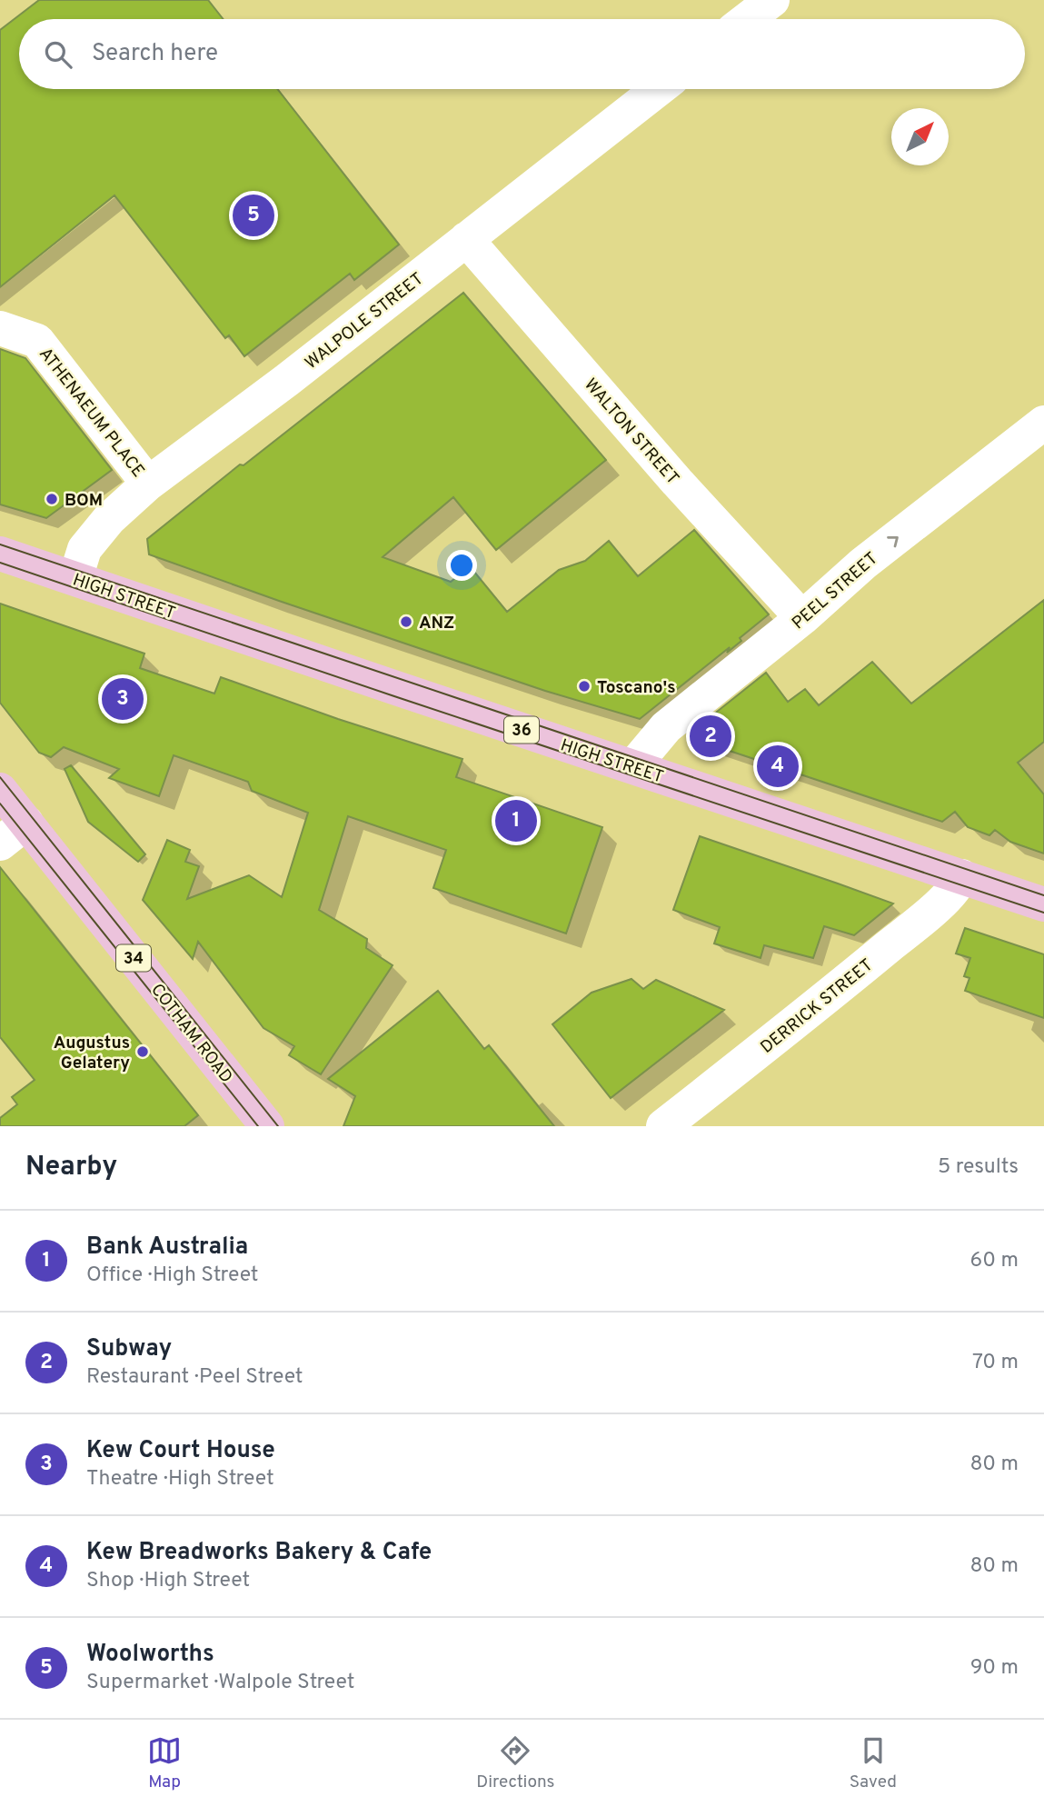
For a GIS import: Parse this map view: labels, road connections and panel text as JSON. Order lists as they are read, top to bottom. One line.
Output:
{"streets":{"main road":["HIGH STREET","36","34","COTHAM ROAD"],"street":["WALPOLE STREET","ATHENAEUM PLACE","WALTON STREET","PEEL STREET","DERRICK STREET"]},"crossings":[["WALPOLE STREET","ATHENAEUM PLACE"],["WALPOLE STREET","WALTON STREET"],["WALPOLE STREET","HIGH STREET"],["WALTON STREET","PEEL STREET"],["PEEL STREET","HIGH STREET"],["HIGH STREET","DERRICK STREET"]],"one_way":["PEEL STREET"],"places":["BOM","ANZ","Toscano's","Augustus Gelatery"],"north":"top right","page":{"search":"Search here","pins":["5","3","2","4","1"],"heading":["Nearby","5 results"],"list":[{"mark":"1","name":"Bank Australia","note":"Office · High Street","value":"60 m"},{"mark":"2","name":"Subway","note":"Restaurant · Peel Street","value":"70 m"},{"mark":"3","name":"Kew Court House","note":"Theatre · High Street","value":"80 m"},{"mark":"4","name":"Kew Breadworks Bakery & Cafe","note":"Shop · High Street","value":"80 m"},{"mark":"5","name":"Woolworths","note":"Supermarket · Walpole Street","value":"90 m"}],"nav":["Map","Directions","Saved"]}}
